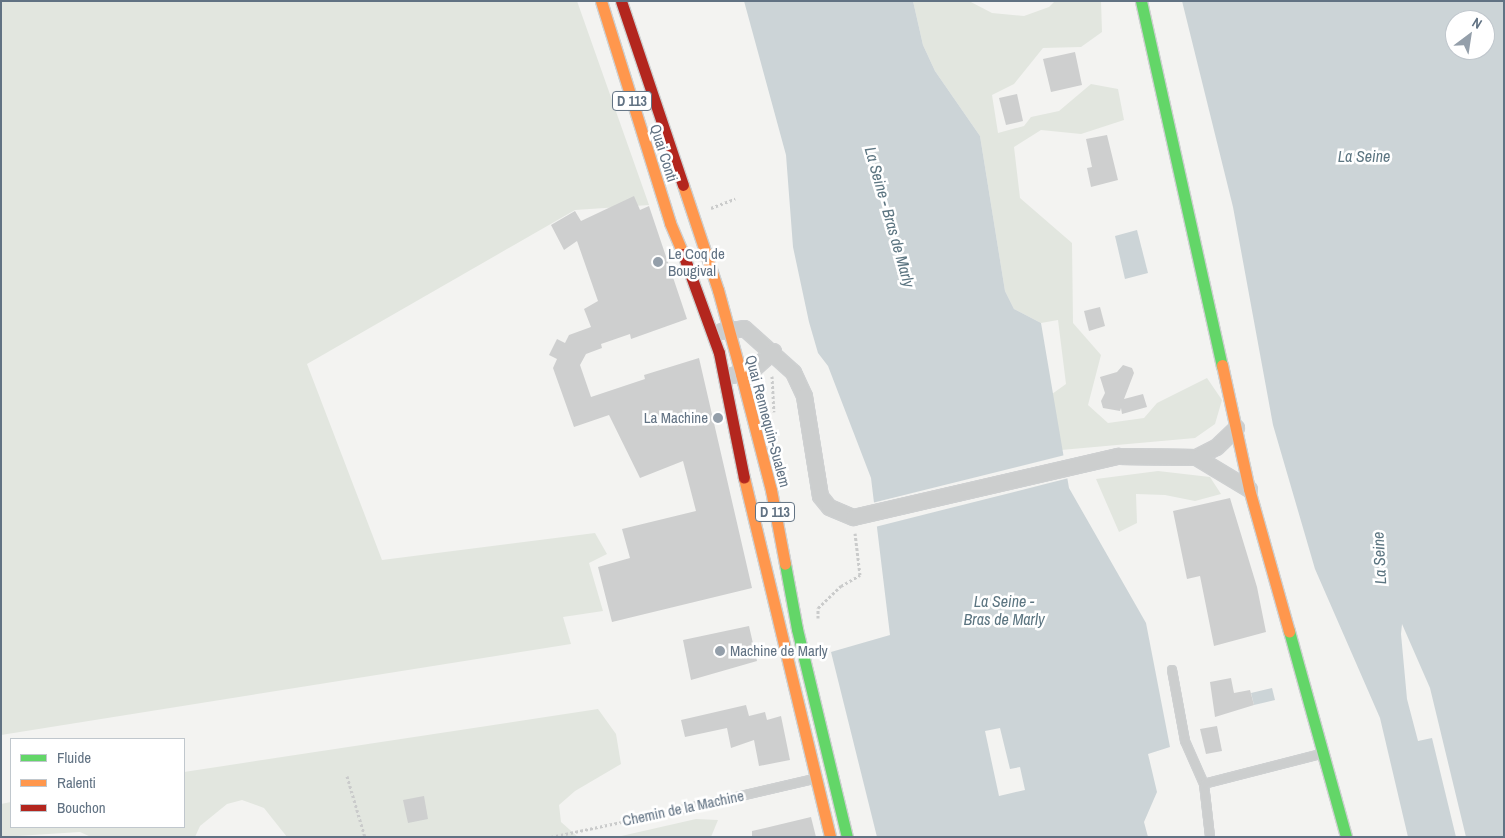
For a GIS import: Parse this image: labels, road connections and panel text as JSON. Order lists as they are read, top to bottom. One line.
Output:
{"streets":{"main road":["D 113","Quai Conti","Quai Rennequin-Sualem"],"lane":["Chemin de la Machine"]},"crossings":[["Quai Conti","Quai Rennequin-Sualem"],["Quai Rennequin-Sualem","Chemin de la Machine"]],"water":["La Seine","La Seine - Bras de Marly"],"places":["Le Coq de Bougival","La Machine","Machine de Marly"],"legend":["Fluide","Ralenti","Bouchon"],"north":"top right"}
